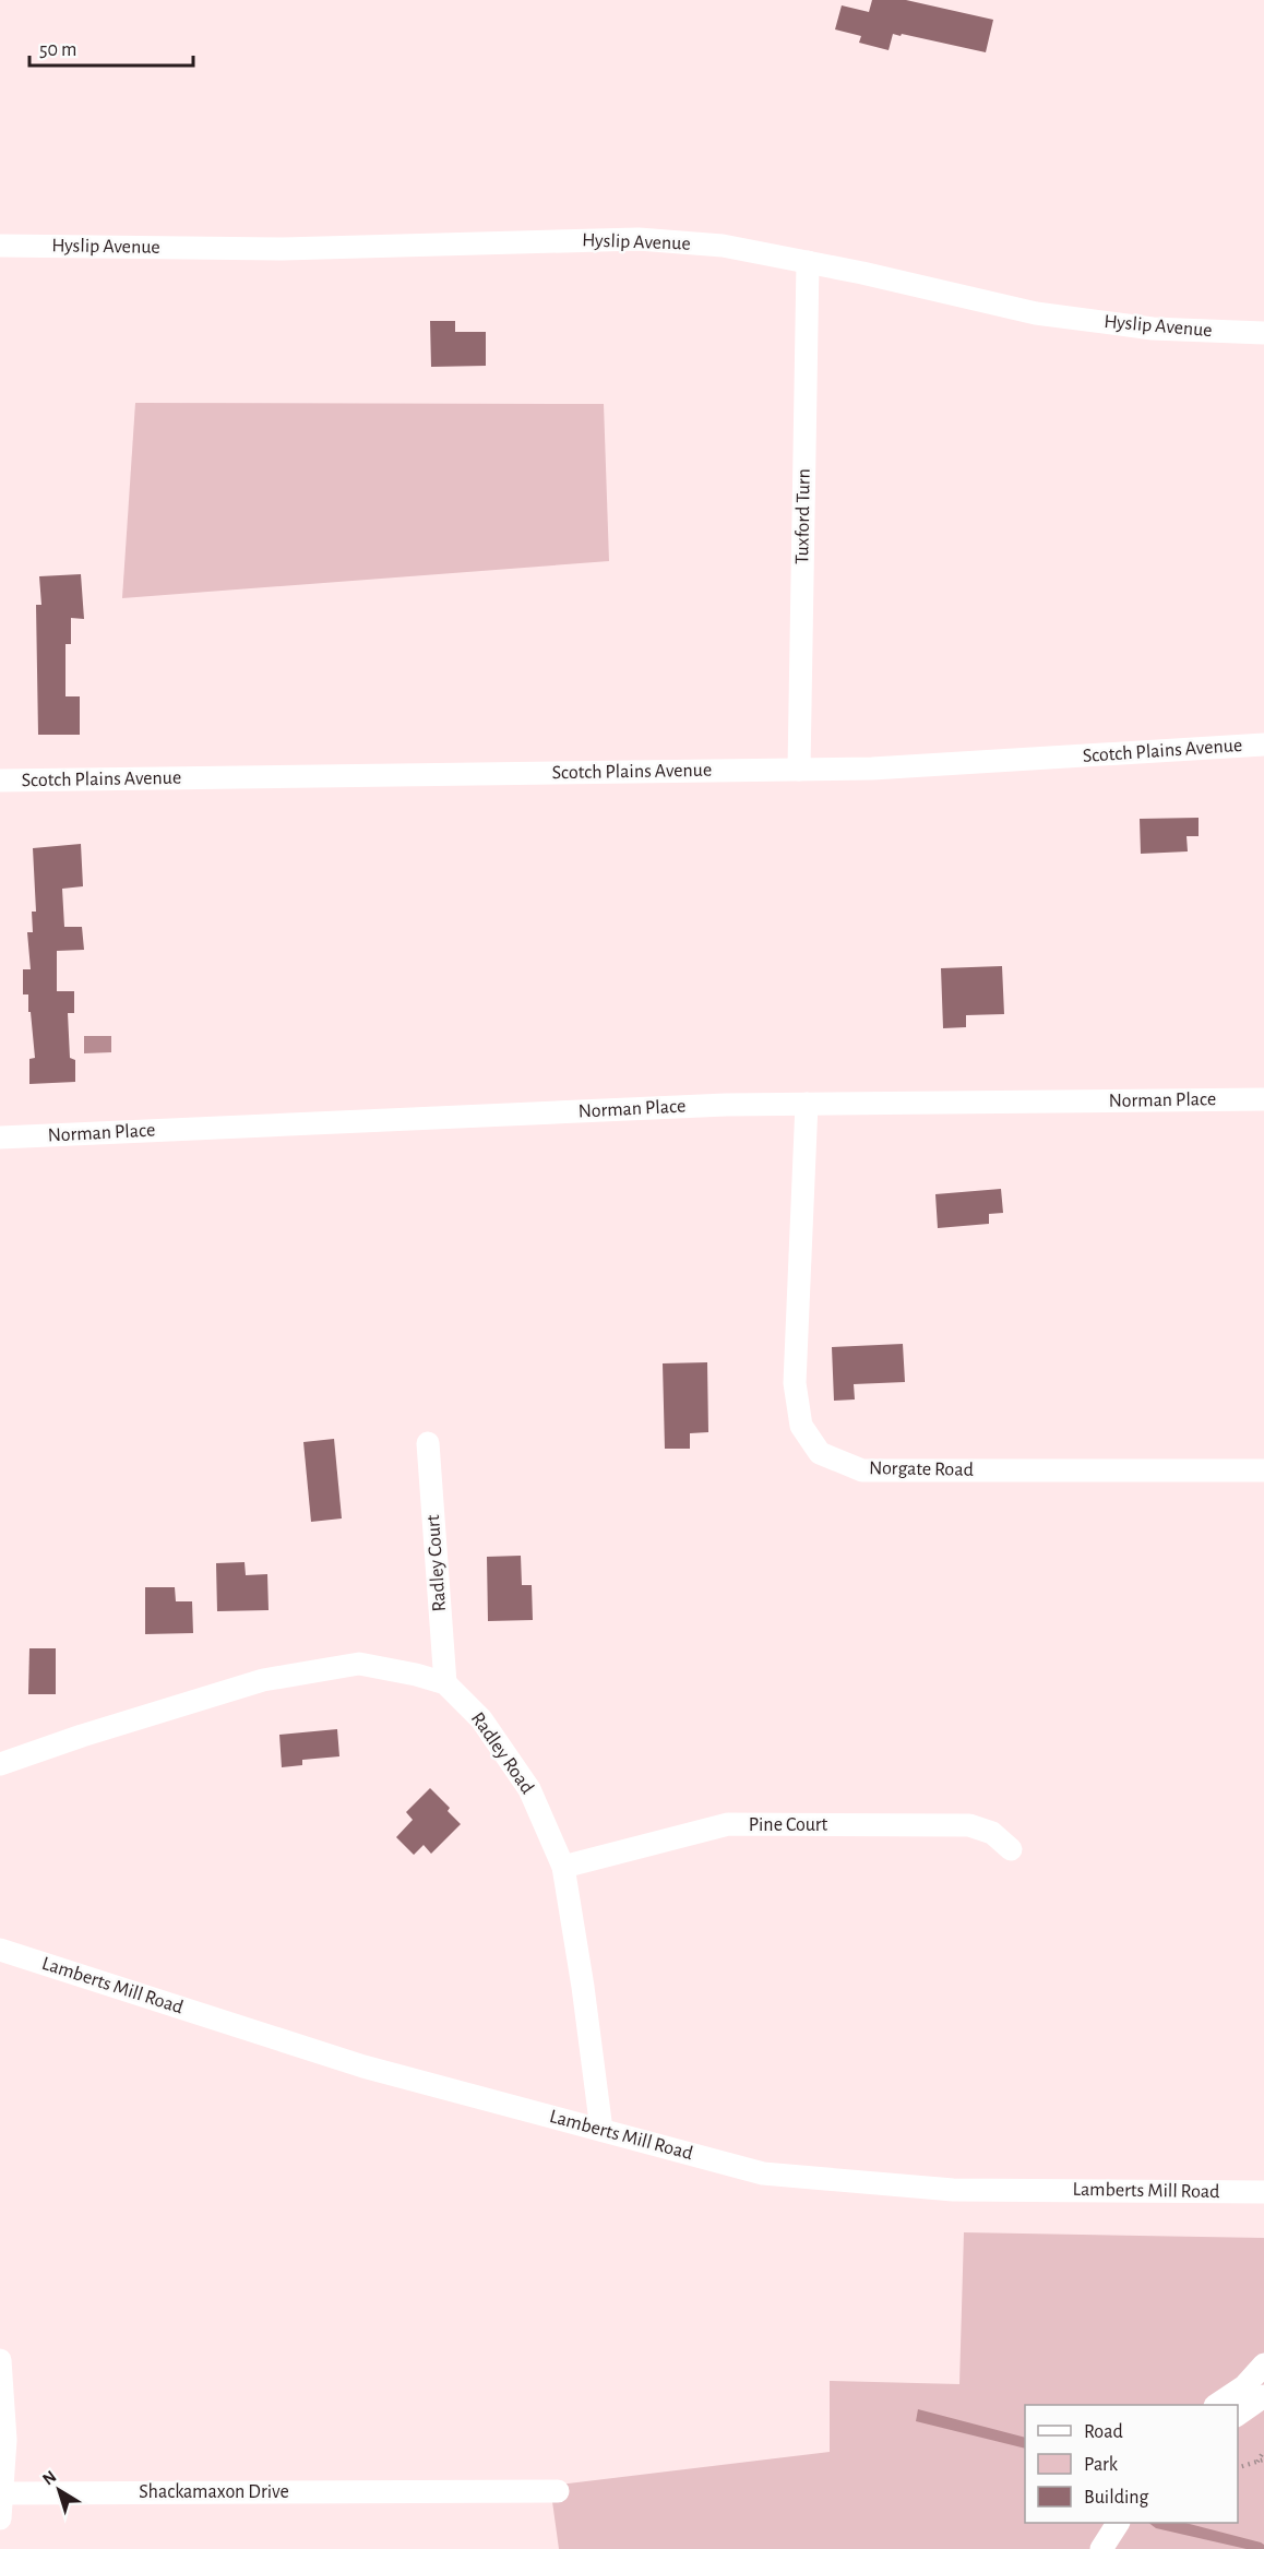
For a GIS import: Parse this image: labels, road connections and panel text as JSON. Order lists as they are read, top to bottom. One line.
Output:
{"streets":{"street":["Hyslip Avenue","Tuxford Turn","Scotch Plains Avenue","Norman Place","Norgate Road","Radley Court","Radley Road","Pine Court","Lamberts Mill Road","Shackamaxon Drive"]},"crossings":[["Hyslip Avenue","Tuxford Turn"],["Tuxford Turn","Scotch Plains Avenue"],["Norman Place","Norgate Road"],["Radley Court","Radley Road"],["Radley Road","Pine Court"],["Radley Road","Lamberts Mill Road"]],"legend":["Road","Park","Building"],"scale_bar":"50 m","north":"top left"}
